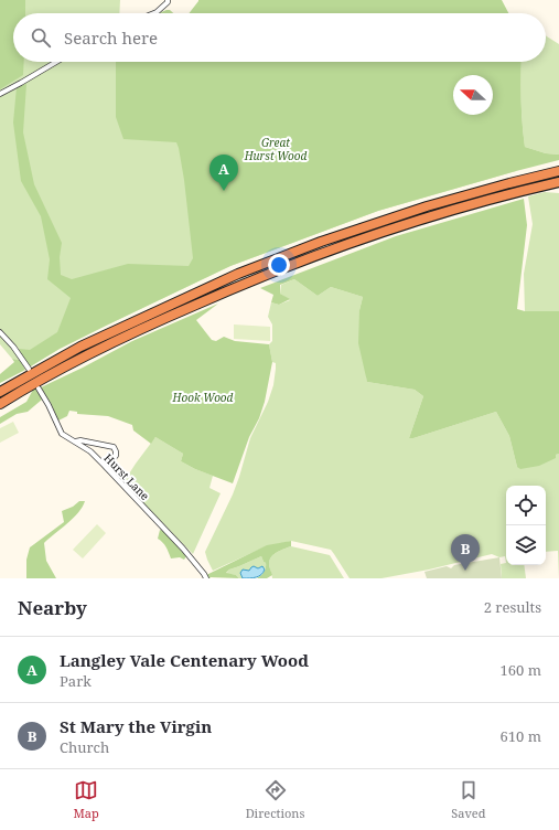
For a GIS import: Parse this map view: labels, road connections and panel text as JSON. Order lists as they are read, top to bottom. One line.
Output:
{"streets":{"street":["Hurst Lane"]},"parks":["Great Hurst Wood","Hook Wood"],"north":"left","page":{"search":"Search here","pins":["A","B"],"heading":["Nearby","2 results"],"list":[{"mark":"A","name":"Langley Vale Centenary Wood","note":"Park","value":"160 m"},{"mark":"B","name":"St Mary the Virgin","note":"Church","value":"610 m"}],"nav":["Map","Directions","Saved"]}}
